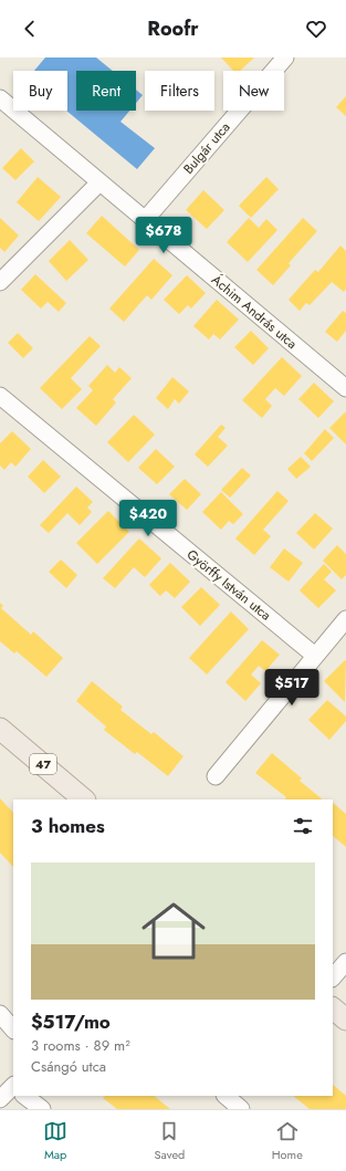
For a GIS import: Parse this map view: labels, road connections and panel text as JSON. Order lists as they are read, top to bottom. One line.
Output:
{"streets":{"main road":["47"],"street":["Bulgár utca","Áchim András utca","Györffy István utca"]},"crossings":[["Bulgár utca","Áchim András utca"]],"page":{"header":"Roofr","chip":["Buy","Rent","Filters","New"],"price":["$678","$420","$517"],"heading":"3 homes","list":[{"name":"$517/mo","note":"3 rooms · 89 m² · Csángó utca"}],"tabs":["Map","Saved","Home"]}}
